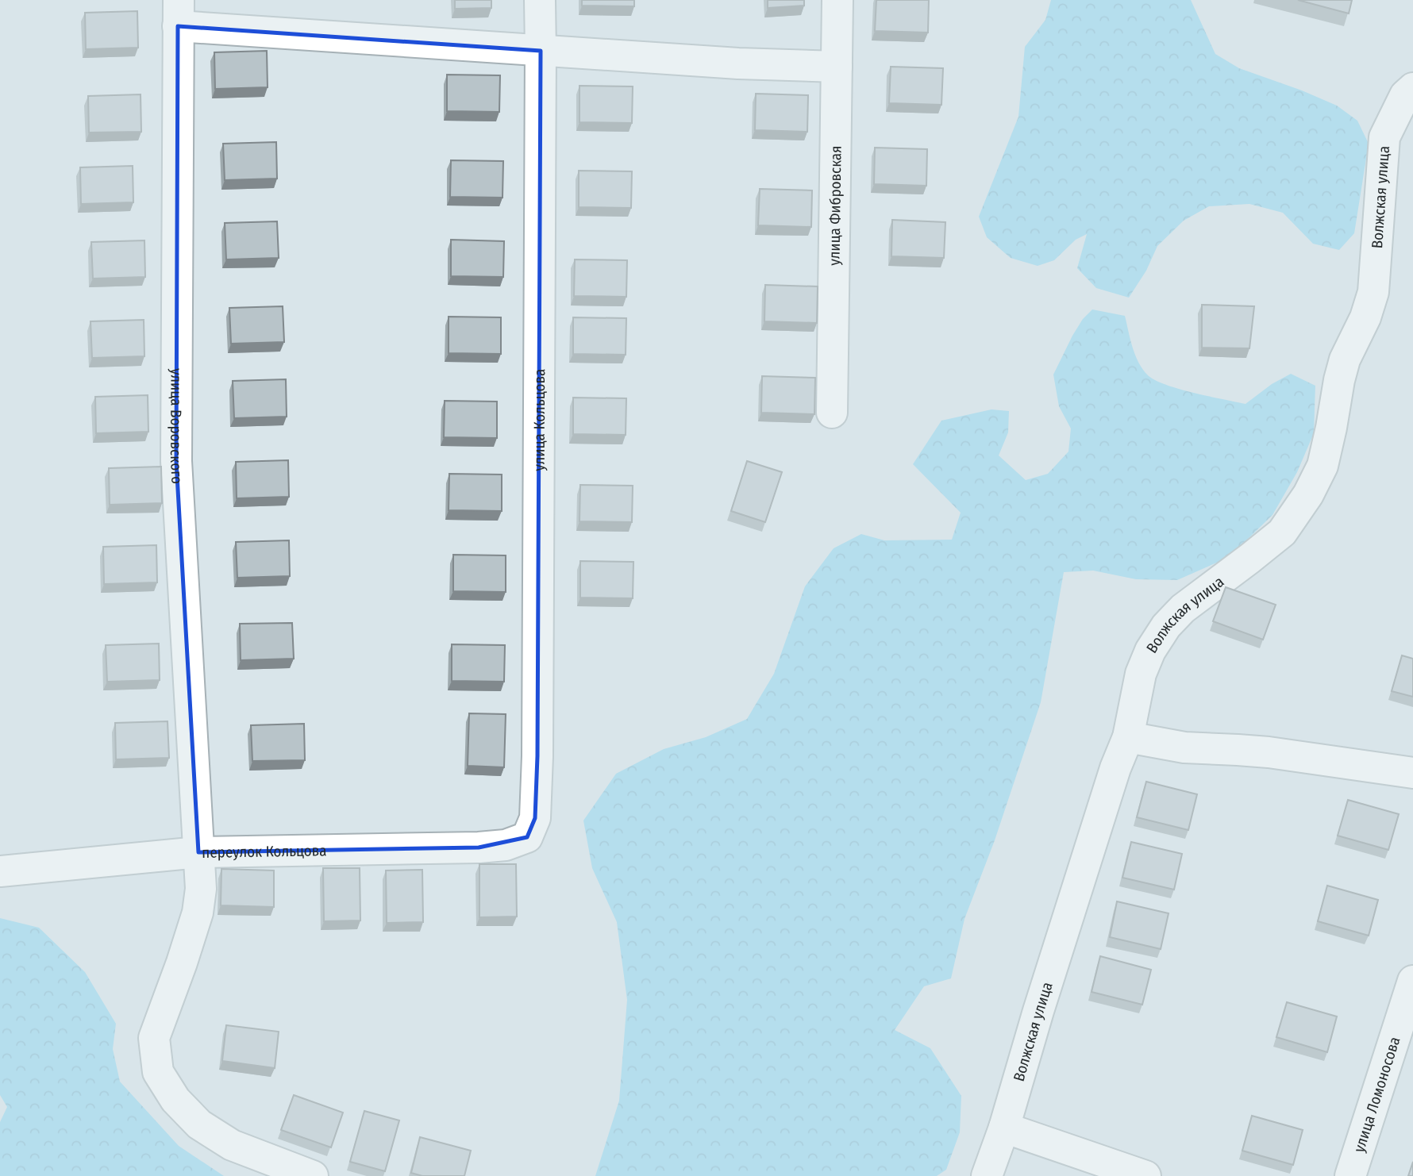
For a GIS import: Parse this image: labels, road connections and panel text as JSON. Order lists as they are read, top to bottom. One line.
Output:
{"streets":{"street":["Волжская улица","улица Фибровская","улица Кольцова","улица Воровского","переулок Кольцова","улица Ломоносова"]},"crossings":[["улица Кольцова","переулок Кольцова"],["улица Воровского","переулок Кольцова"]]}
